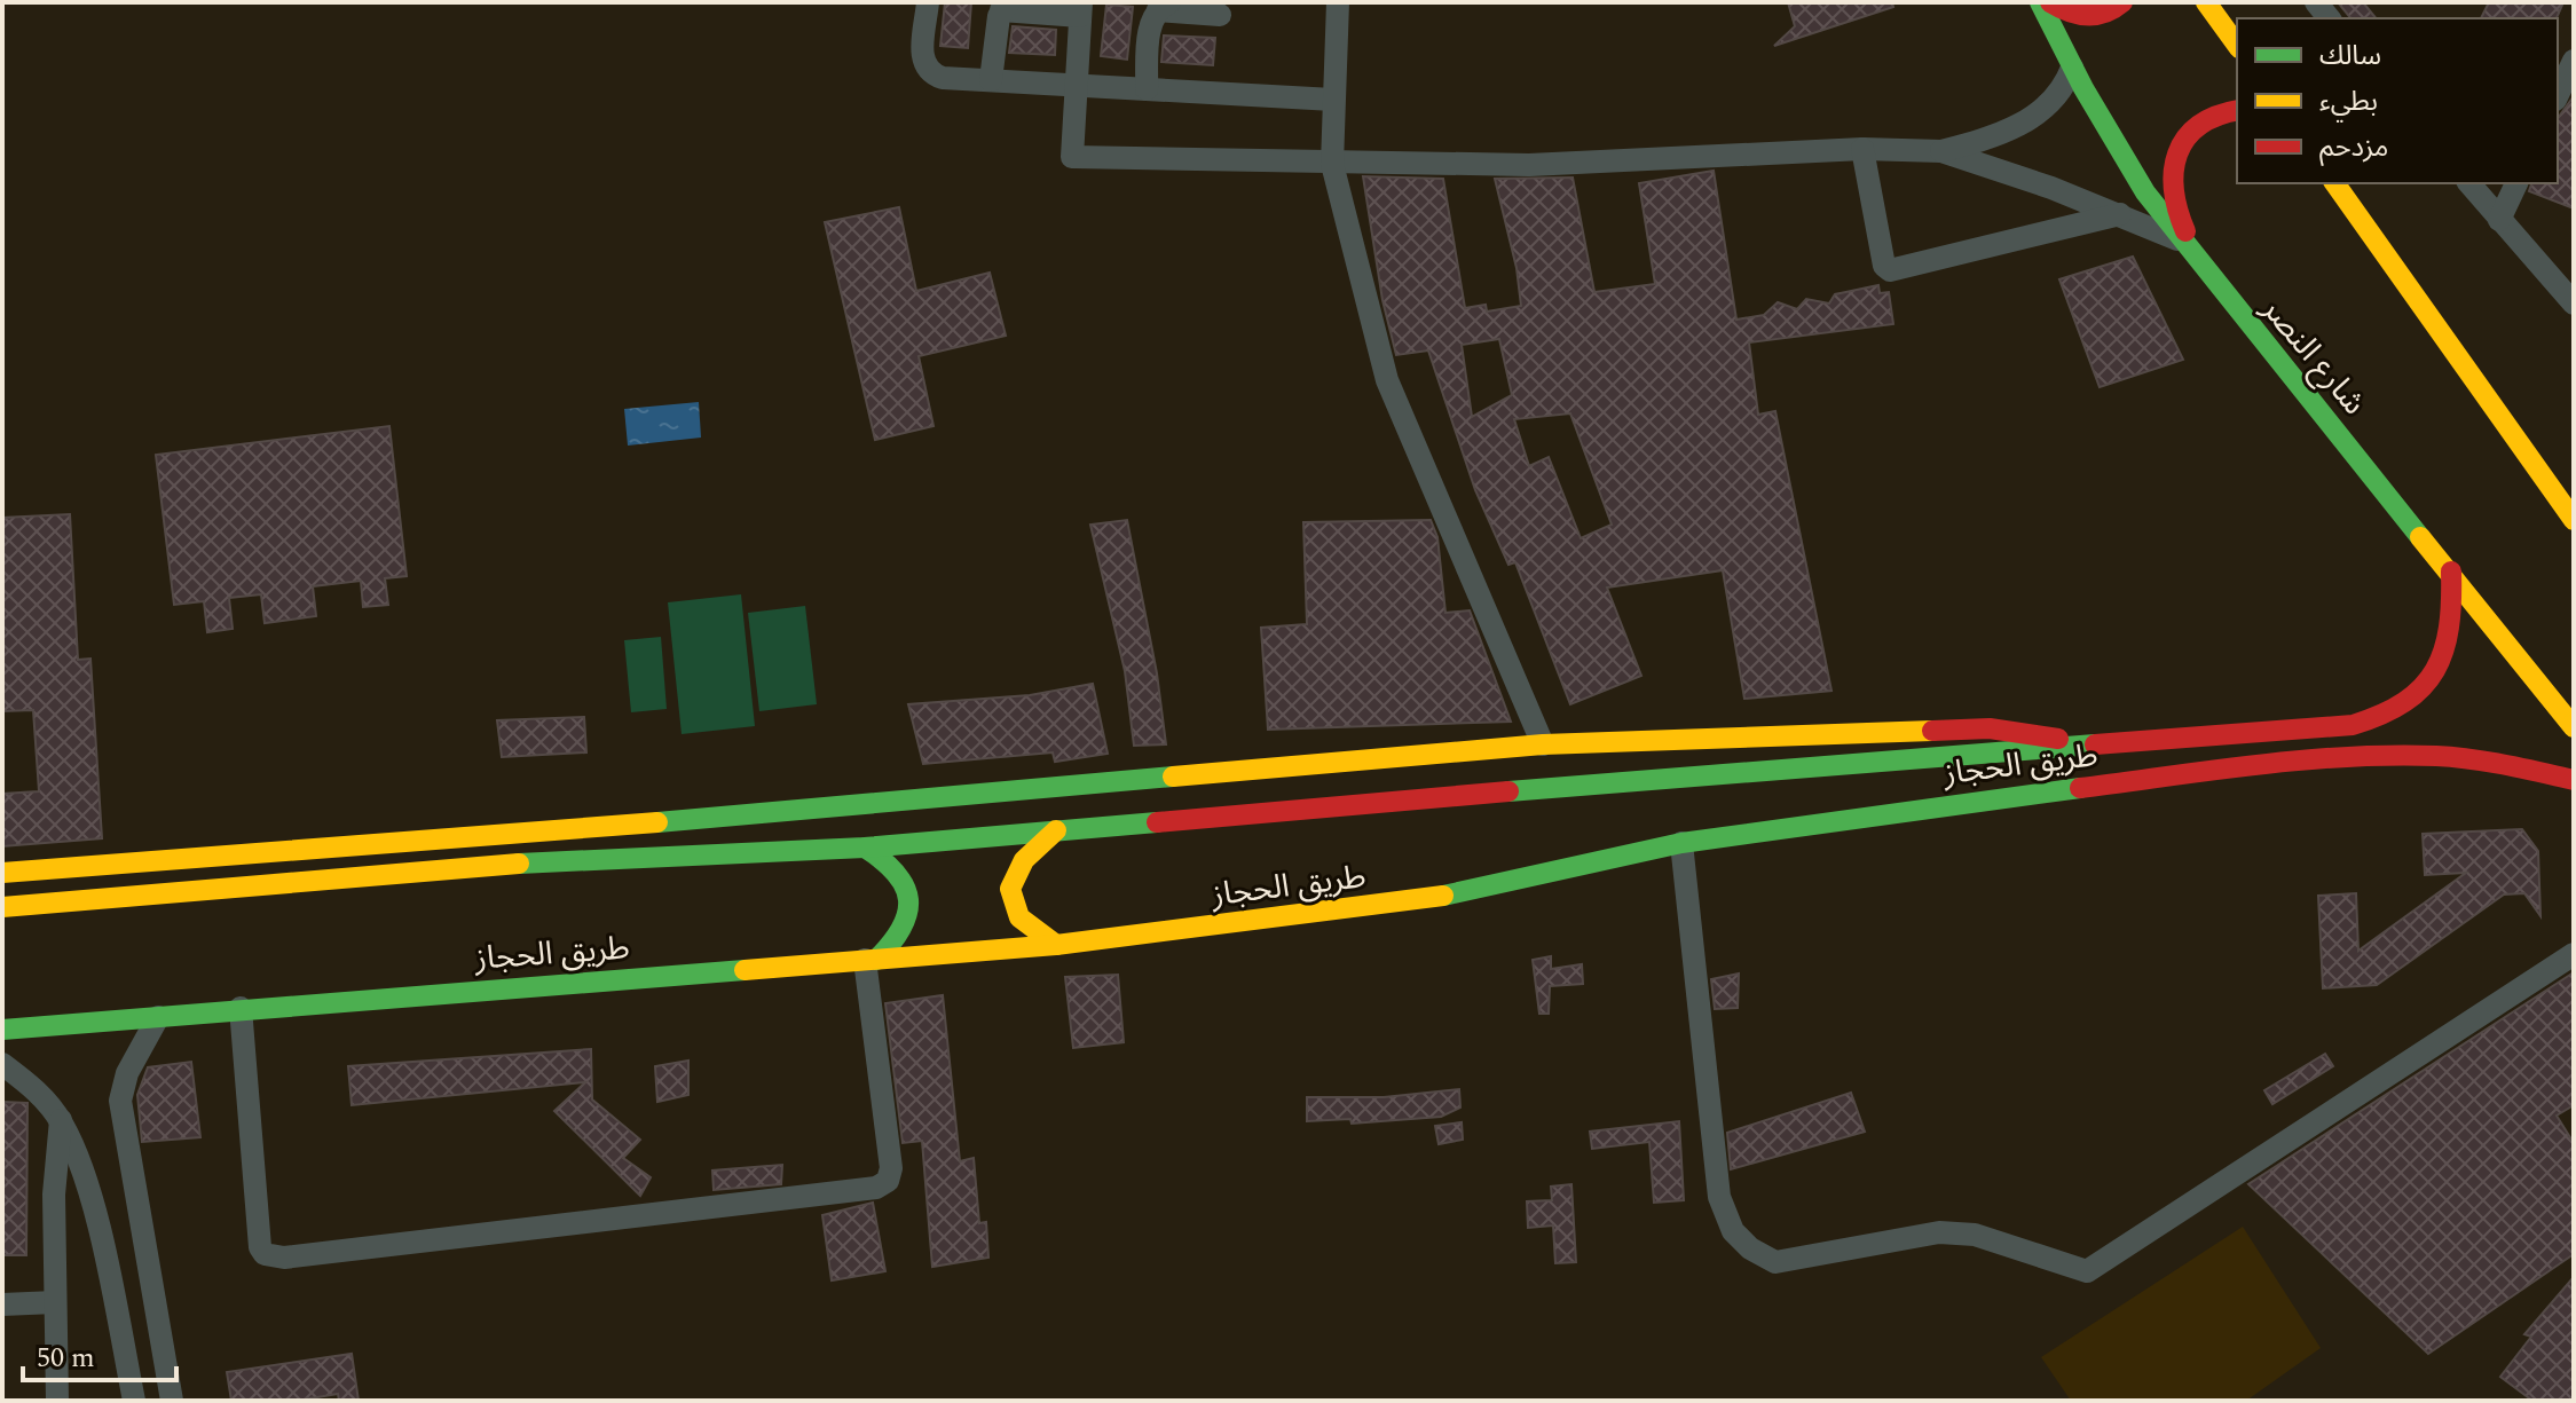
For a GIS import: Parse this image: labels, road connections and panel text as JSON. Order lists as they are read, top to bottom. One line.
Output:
{"streets":{"main road":["شارع النصر","طريق الحجاز"]},"legend":["سالك","بطيء","مزدحم"],"scale_bar":"50 m"}
